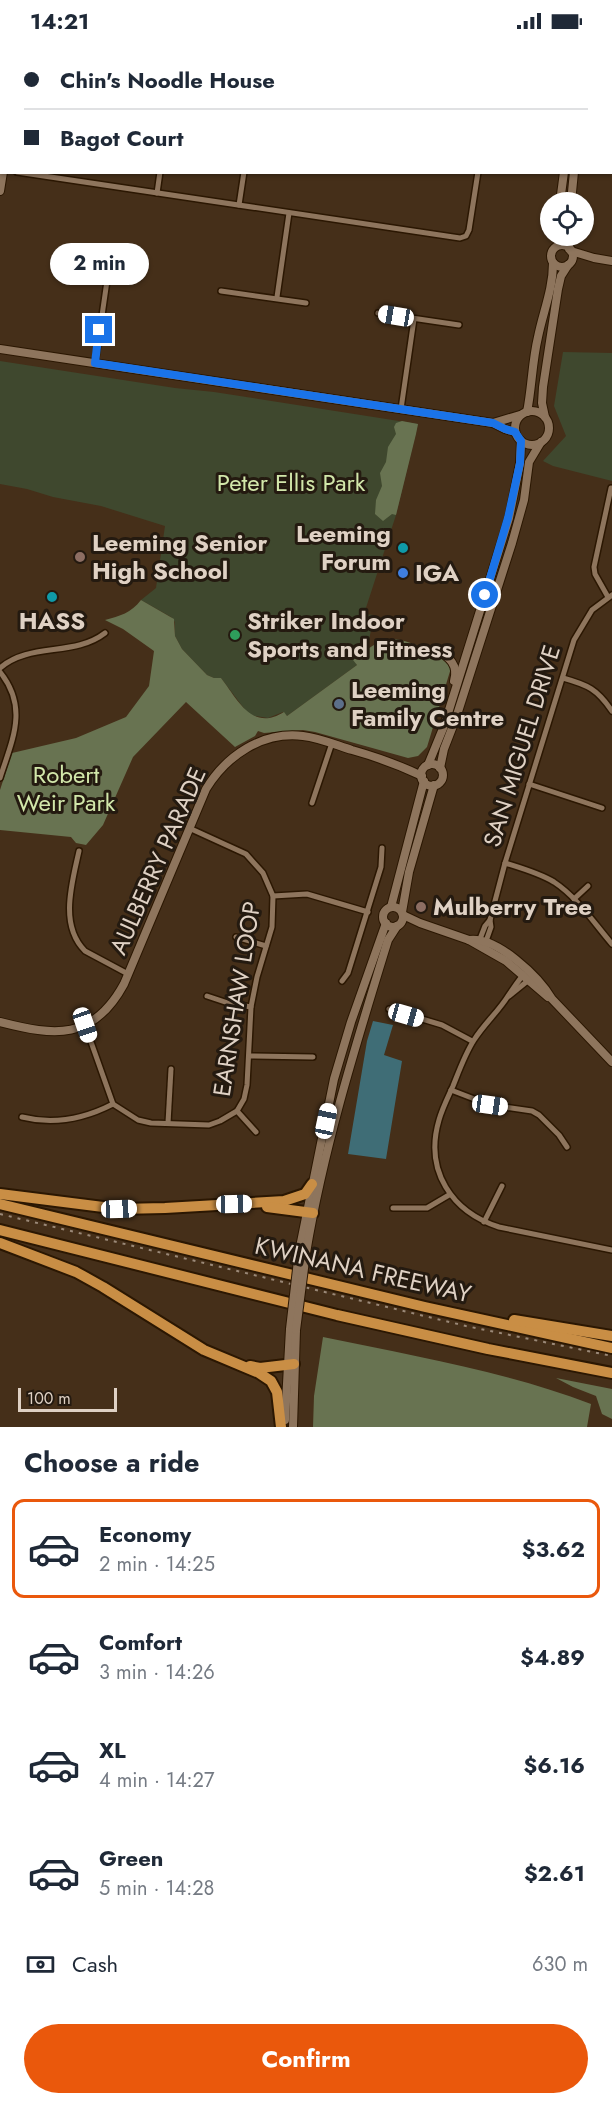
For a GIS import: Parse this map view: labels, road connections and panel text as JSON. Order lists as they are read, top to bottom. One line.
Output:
{"streets":{"highway":["KWINANA FREEWAY"],"main road":["AULBERRY PARADE"],"street":["SAN MIGUEL DRIVE","EARNSHAW LOOP"]},"crossings":[["AULBERRY PARADE","EARNSHAW LOOP"]],"parks":["Peter Ellis Park","Robert Weir Park"],"places":["Leeming Forum","Leeming Senior High School","IGA","HASS","Striker Indoor Sports and Fitness","Leeming Family Centre","Mulberry Tree"],"scale_bar":"100 m","page":{"status":"14:21","banner":["Chin's Noodle House","Bagot Court"],"bubble":"2 min","scale":"100 m","heading":"Choose a ride","list":[{"name":"Economy","note":"2 min · 14:25","value":"$3.62"},{"name":"Comfort","note":"3 min · 14:26","value":"$4.89"},{"name":"XL","note":"4 min · 14:27","value":"$6.16"},{"name":"Green","note":"5 min · 14:28","value":"$2.61"}],"pay":["Cash","630 m"],"buttons":"Confirm"}}
